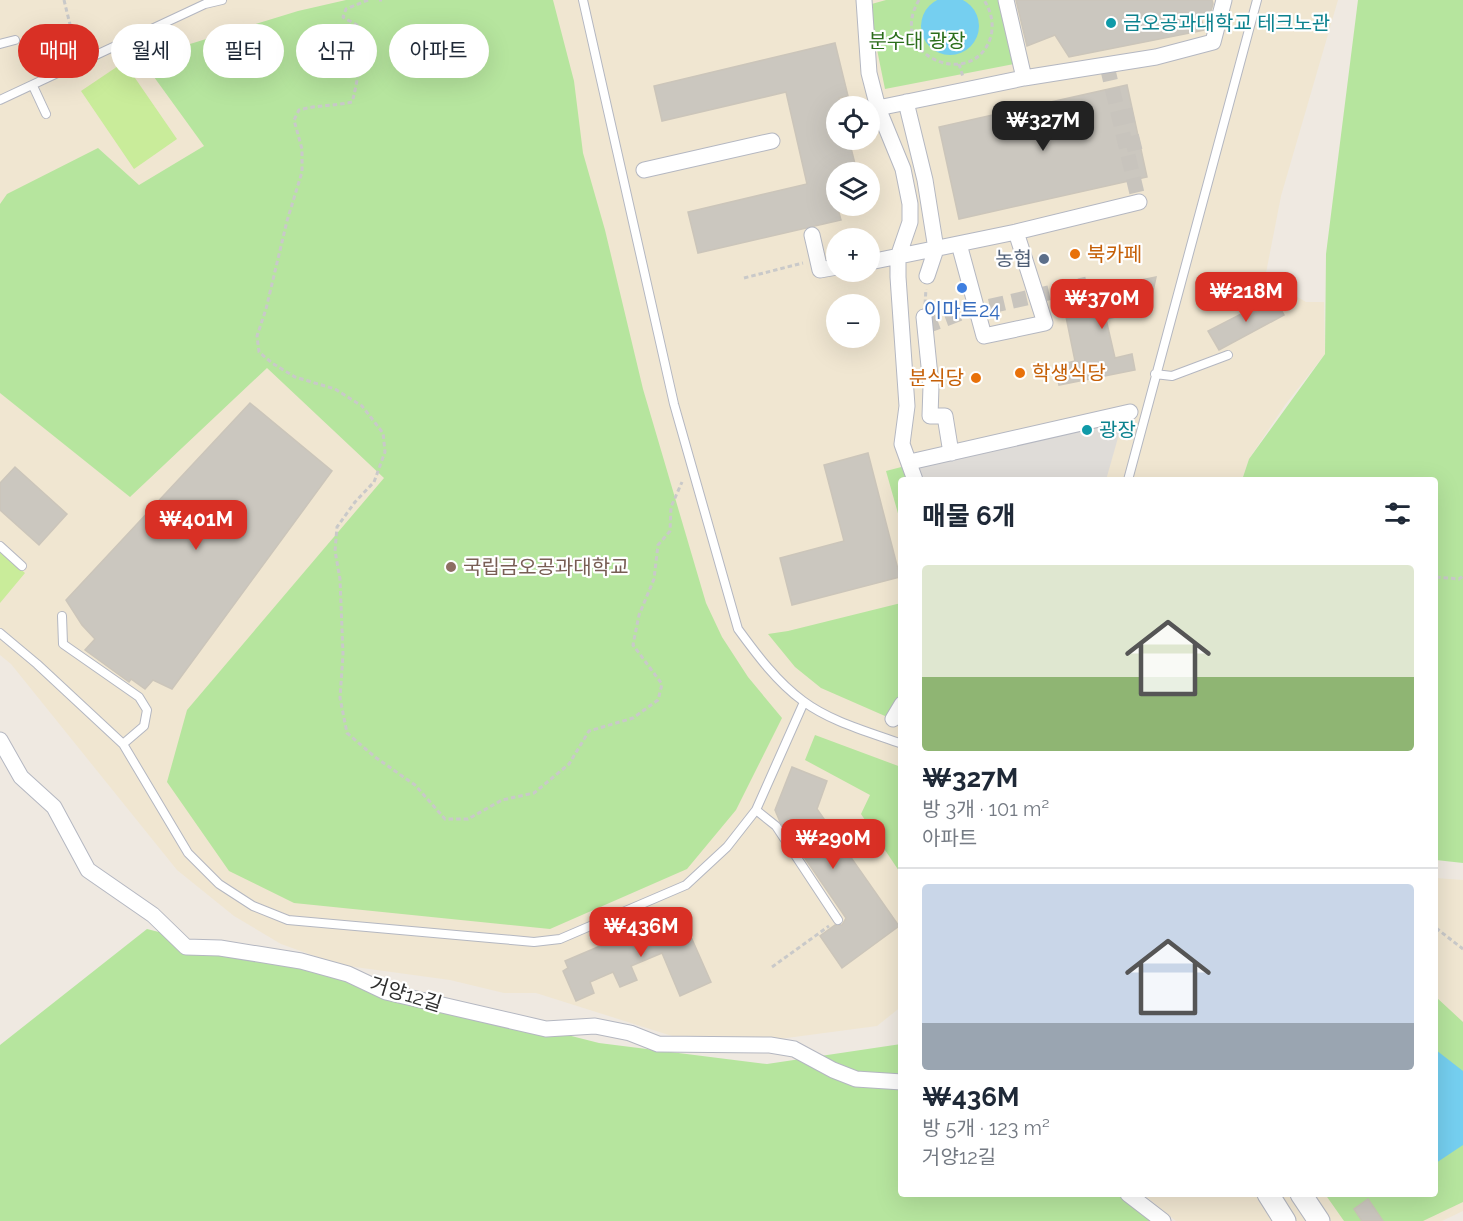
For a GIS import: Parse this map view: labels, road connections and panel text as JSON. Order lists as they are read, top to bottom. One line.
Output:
{"streets":{"street":["거양12길"]},"parks":["분수대 광장"],"places":["금오공과대학교 테크노관","북카페","농협","이마트24","학생식당","분식당","광장","국립금오공과대학교"],"page":{"chip":["매매","월세","필터","신규","아파트"],"map_buttons":["+","−"],"price":["₩327M","₩218M","₩370M","₩401M","₩290M","₩436M"],"heading":"매물 6개","list":[{"name":"₩327M","note":"방 3개 · 101 m² · 아파트"},{"name":"₩436M","note":"방 5개 · 123 m² · 거양12길"}]}}
